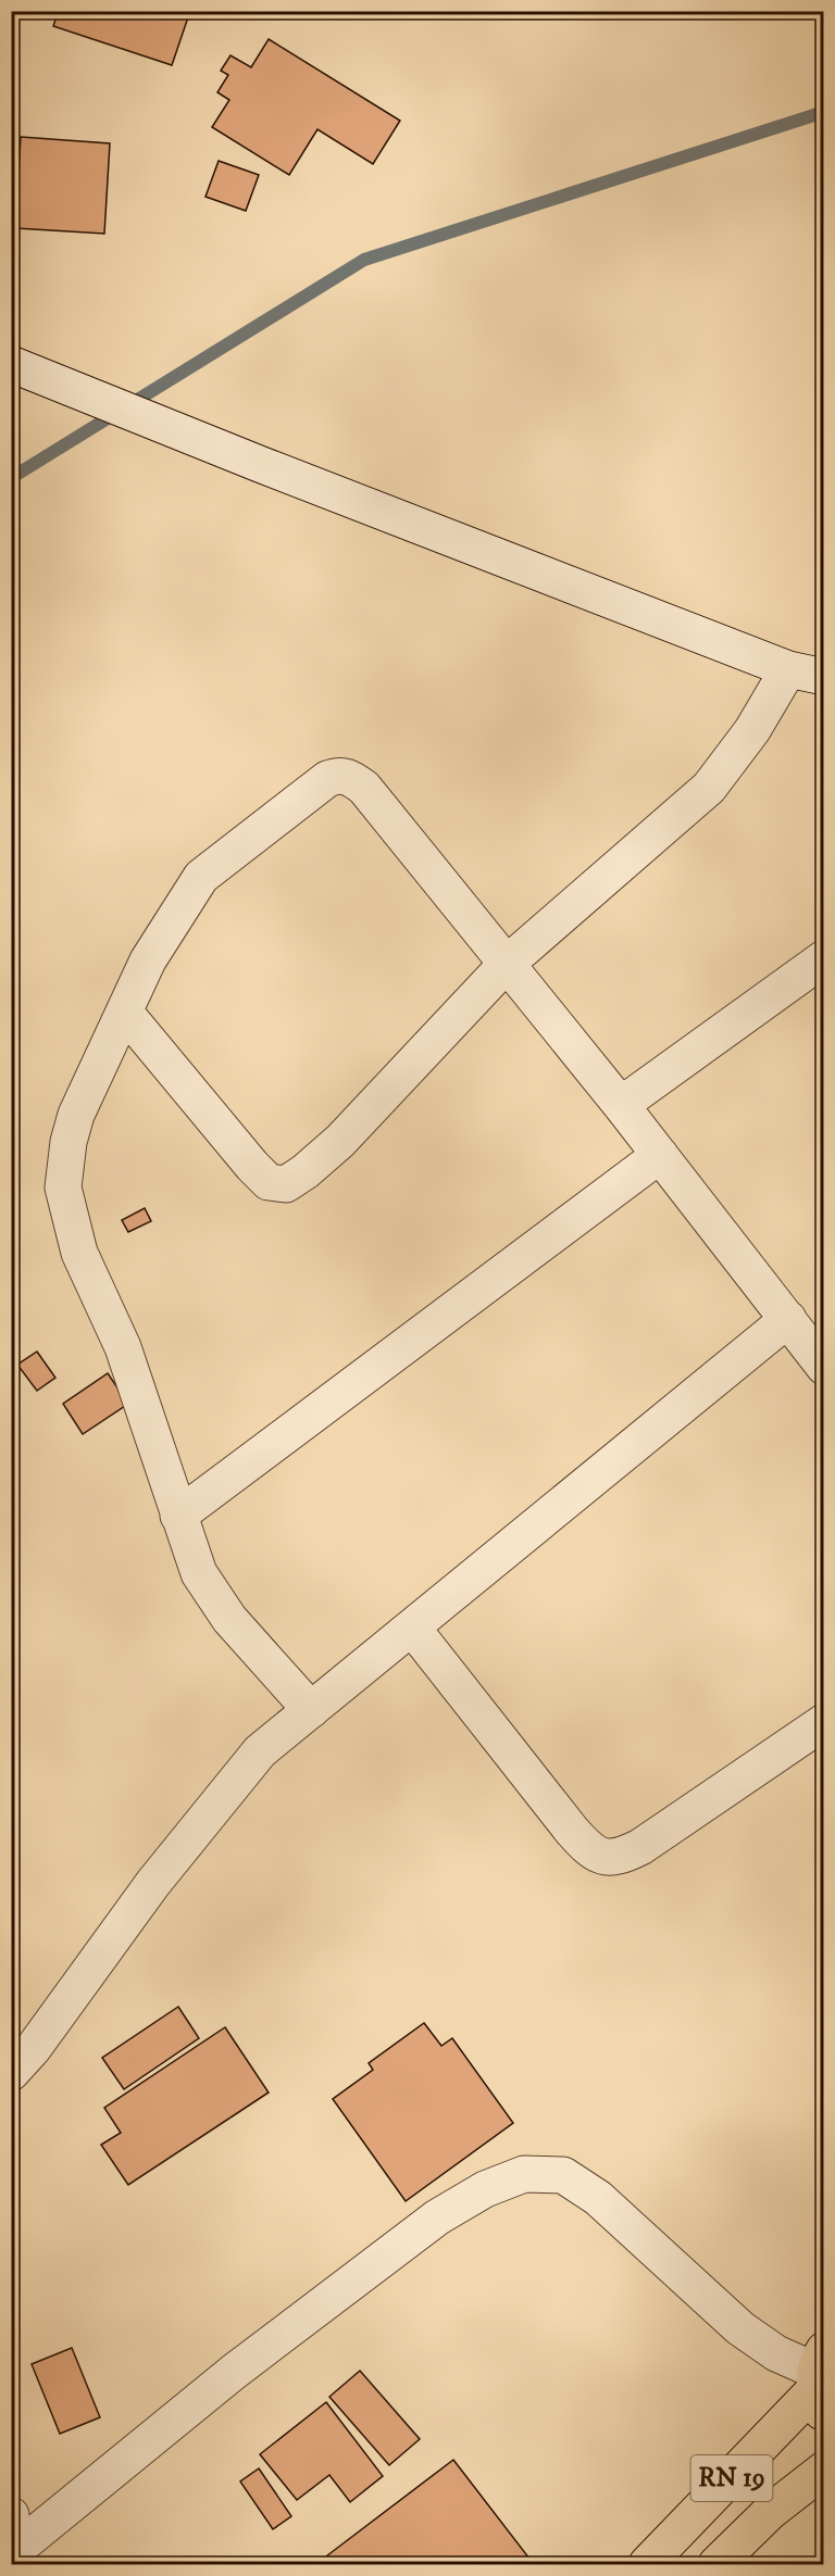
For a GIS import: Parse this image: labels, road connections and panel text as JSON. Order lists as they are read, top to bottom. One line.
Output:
{"streets":{"main road":["RN 19"]}}
